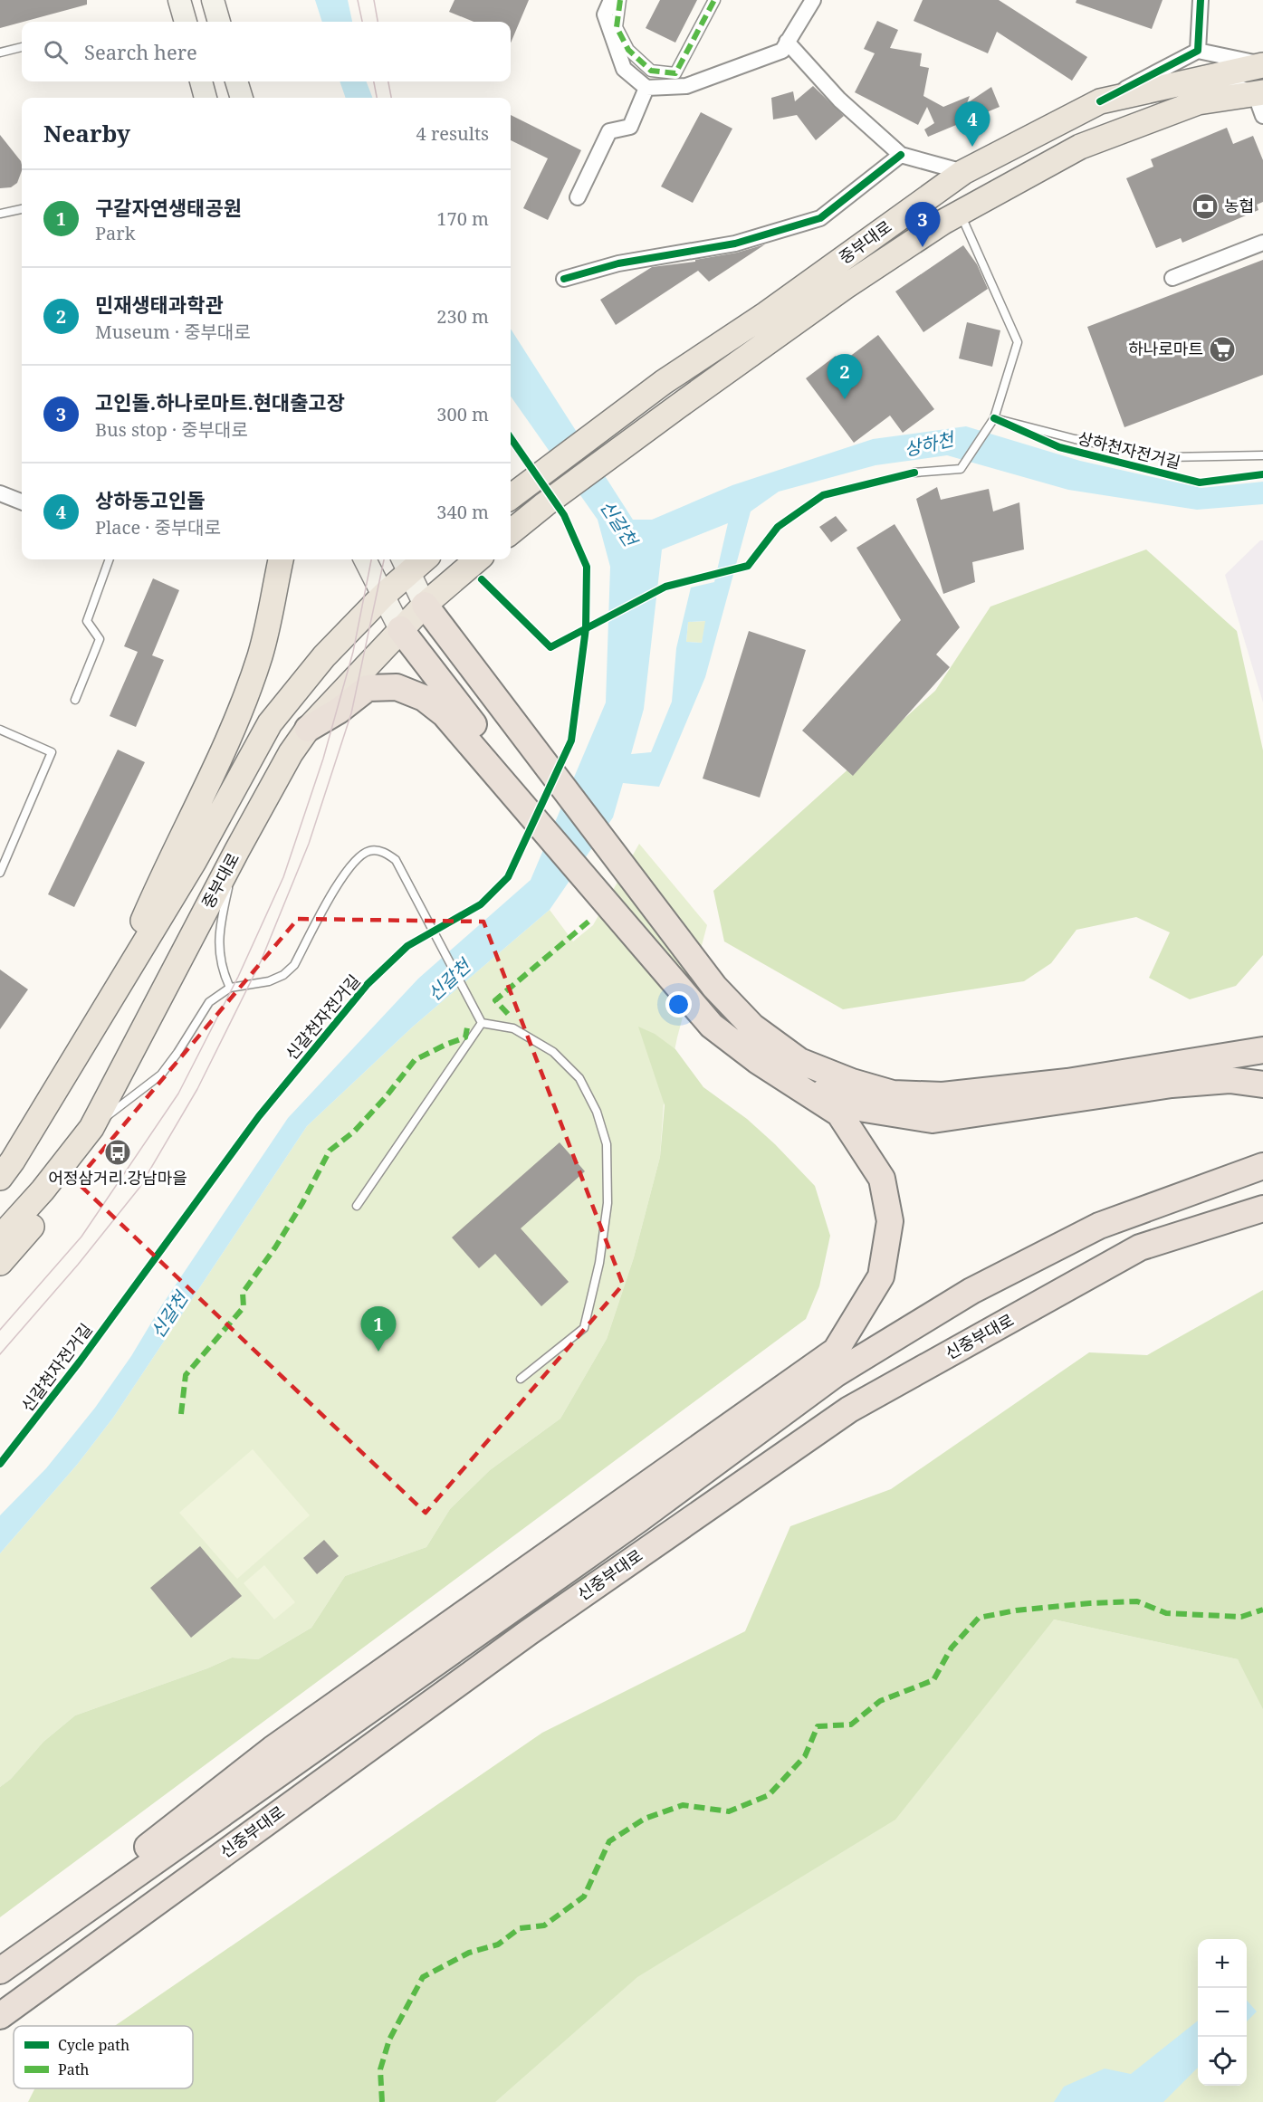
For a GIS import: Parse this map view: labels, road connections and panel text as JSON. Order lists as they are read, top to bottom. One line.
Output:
{"streets":{"highway":["신중부대로"],"main road":["중부대로"],"cycle path":["상하천자전거길","신갈천자전거길"]},"water":["상하천","신갈천"],"places":{"bank":["농협"],"supermarket":["하나로마트"],"bus stop":["어정삼거리.강남마을"]},"legend":["Cycle path","Path"],"page":{"search":"Search here","heading":["Nearby","4 results"],"pins":["4","3","2","1"],"list":[{"mark":"1","name":"구갈자연생태공원","note":"Park","value":"170 m"},{"mark":"2","name":"민재생태과학관","note":"Museum · 중부대로","value":"230 m"},{"mark":"3","name":"고인돌.하나로마트.현대출고장","note":"Bus stop · 중부대로","value":"300 m"},{"mark":"4","name":"상하동고인돌","note":"Place · 중부대로","value":"340 m"}],"map_buttons":["+","−"]}}
